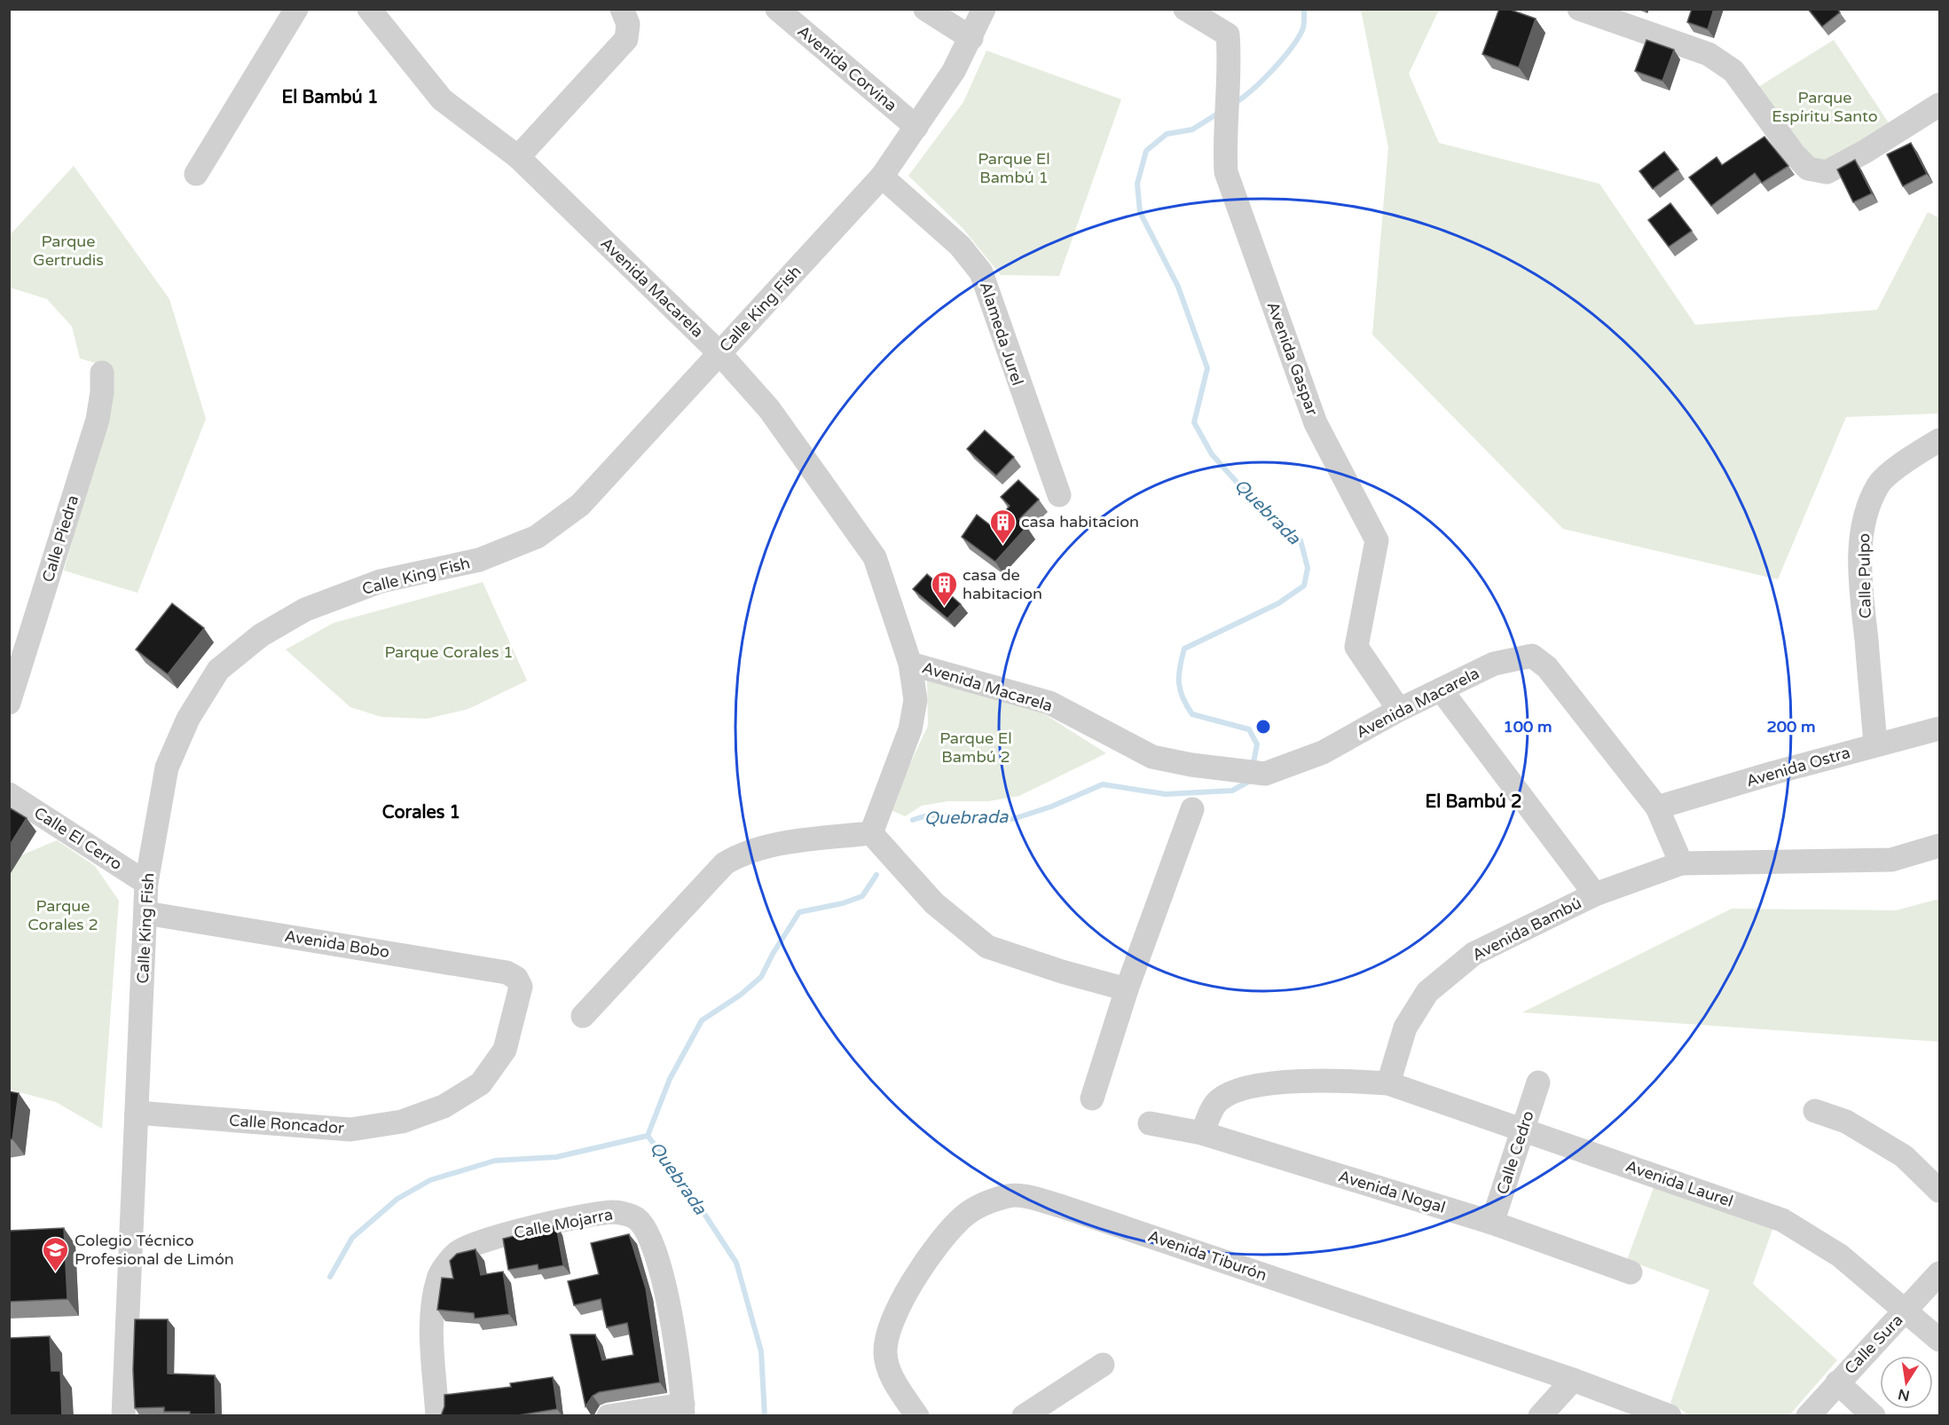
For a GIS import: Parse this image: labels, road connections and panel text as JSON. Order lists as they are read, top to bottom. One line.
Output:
{"streets":{"street":["Avenida Corvina","Avenida Macarela","Calle King Fish","Alameda Jurel","Avenida Gaspar","Calle Piedra","Calle Pulpo","Avenida Ostra","Calle El Cerro","Avenida Bambú","Avenida Bobo","Calle Roncador","Calle Cedro","Avenida Laurel","Avenida Nogal","Calle Mojarra","Avenida Tiburón","Calle Sura"]},"crossings":[["Avenida Corvina","Calle King Fish"],["Avenida Macarela","Calle King Fish"],["Avenida Macarela","Avenida Gaspar"],["Avenida Macarela","Avenida Ostra"],["Avenida Macarela","Avenida Bambú"],["Calle King Fish","Alameda Jurel"],["Calle King Fish","Calle El Cerro"],["Calle King Fish","Avenida Bobo"],["Calle King Fish","Calle Roncador"],["Calle Pulpo","Avenida Ostra"],["Avenida Bambú","Avenida Laurel"],["Avenida Bobo","Calle Roncador"],["Calle Cedro","Avenida Laurel"],["Calle Cedro","Avenida Nogal"],["Avenida Laurel","Calle Sura"]],"districts":["El Bambú 1","El Bambú 2","Corales 1"],"water":["Quebrada"],"parks":["Parque Espíritu Santo","Parque El Bambú 1","Parque Gertrudis","Parque Corales 1","Parque El Bambú 2","Parque Corales 2"],"places":{"building":["casa habitacion","casa de habitacion"],"school or university":["Colegio Técnico Profesional de Limón"]},"north":"bottom","rings":["100 m","200 m"]}
